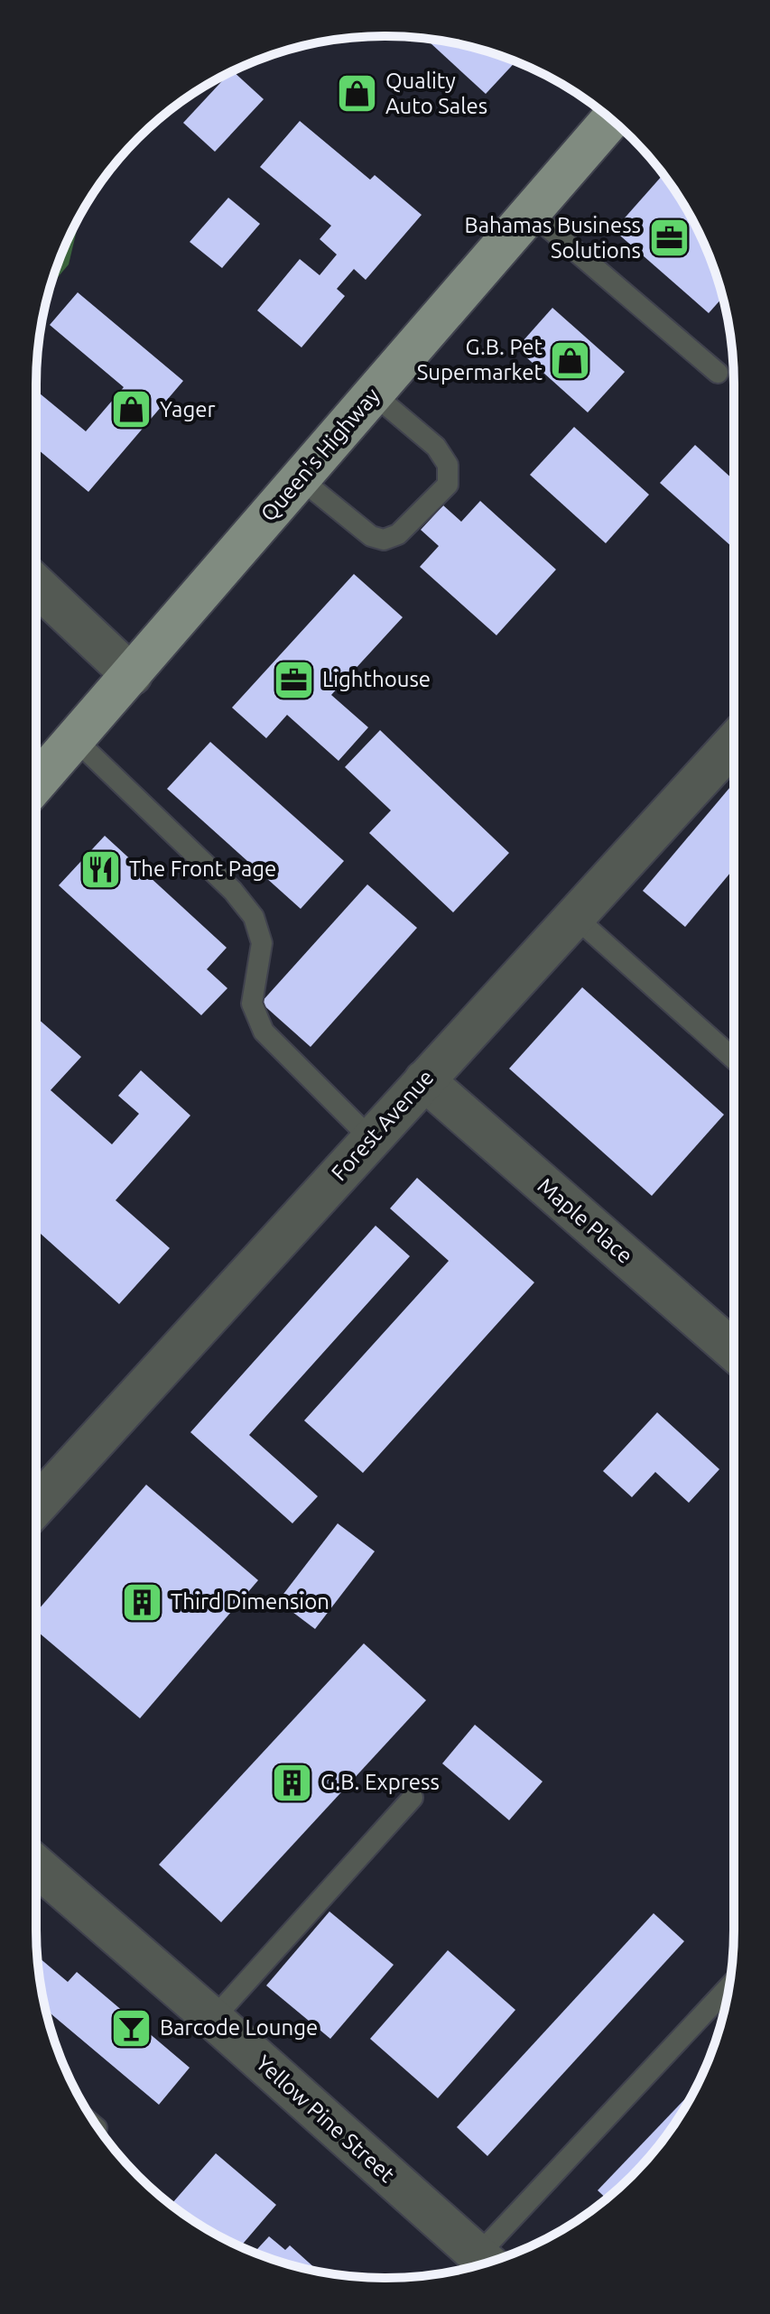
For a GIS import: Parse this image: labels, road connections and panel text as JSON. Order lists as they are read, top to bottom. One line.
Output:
{"streets":{"main road":["Queen's Highway"],"street":["Forest Avenue","Maple Place","Yellow Pine Street"]},"crossings":[["Forest Avenue","Maple Place"]],"places":{"shop":["Quality Auto Sales","G.B. Pet Supermarket","Yager"],"office":["Bahamas Business Solutions","Lighthouse"],"restaurant":["The Front Page"],"building":["Third Dimension","G.B. Express"],"bar":["Barcode Lounge"]}}
